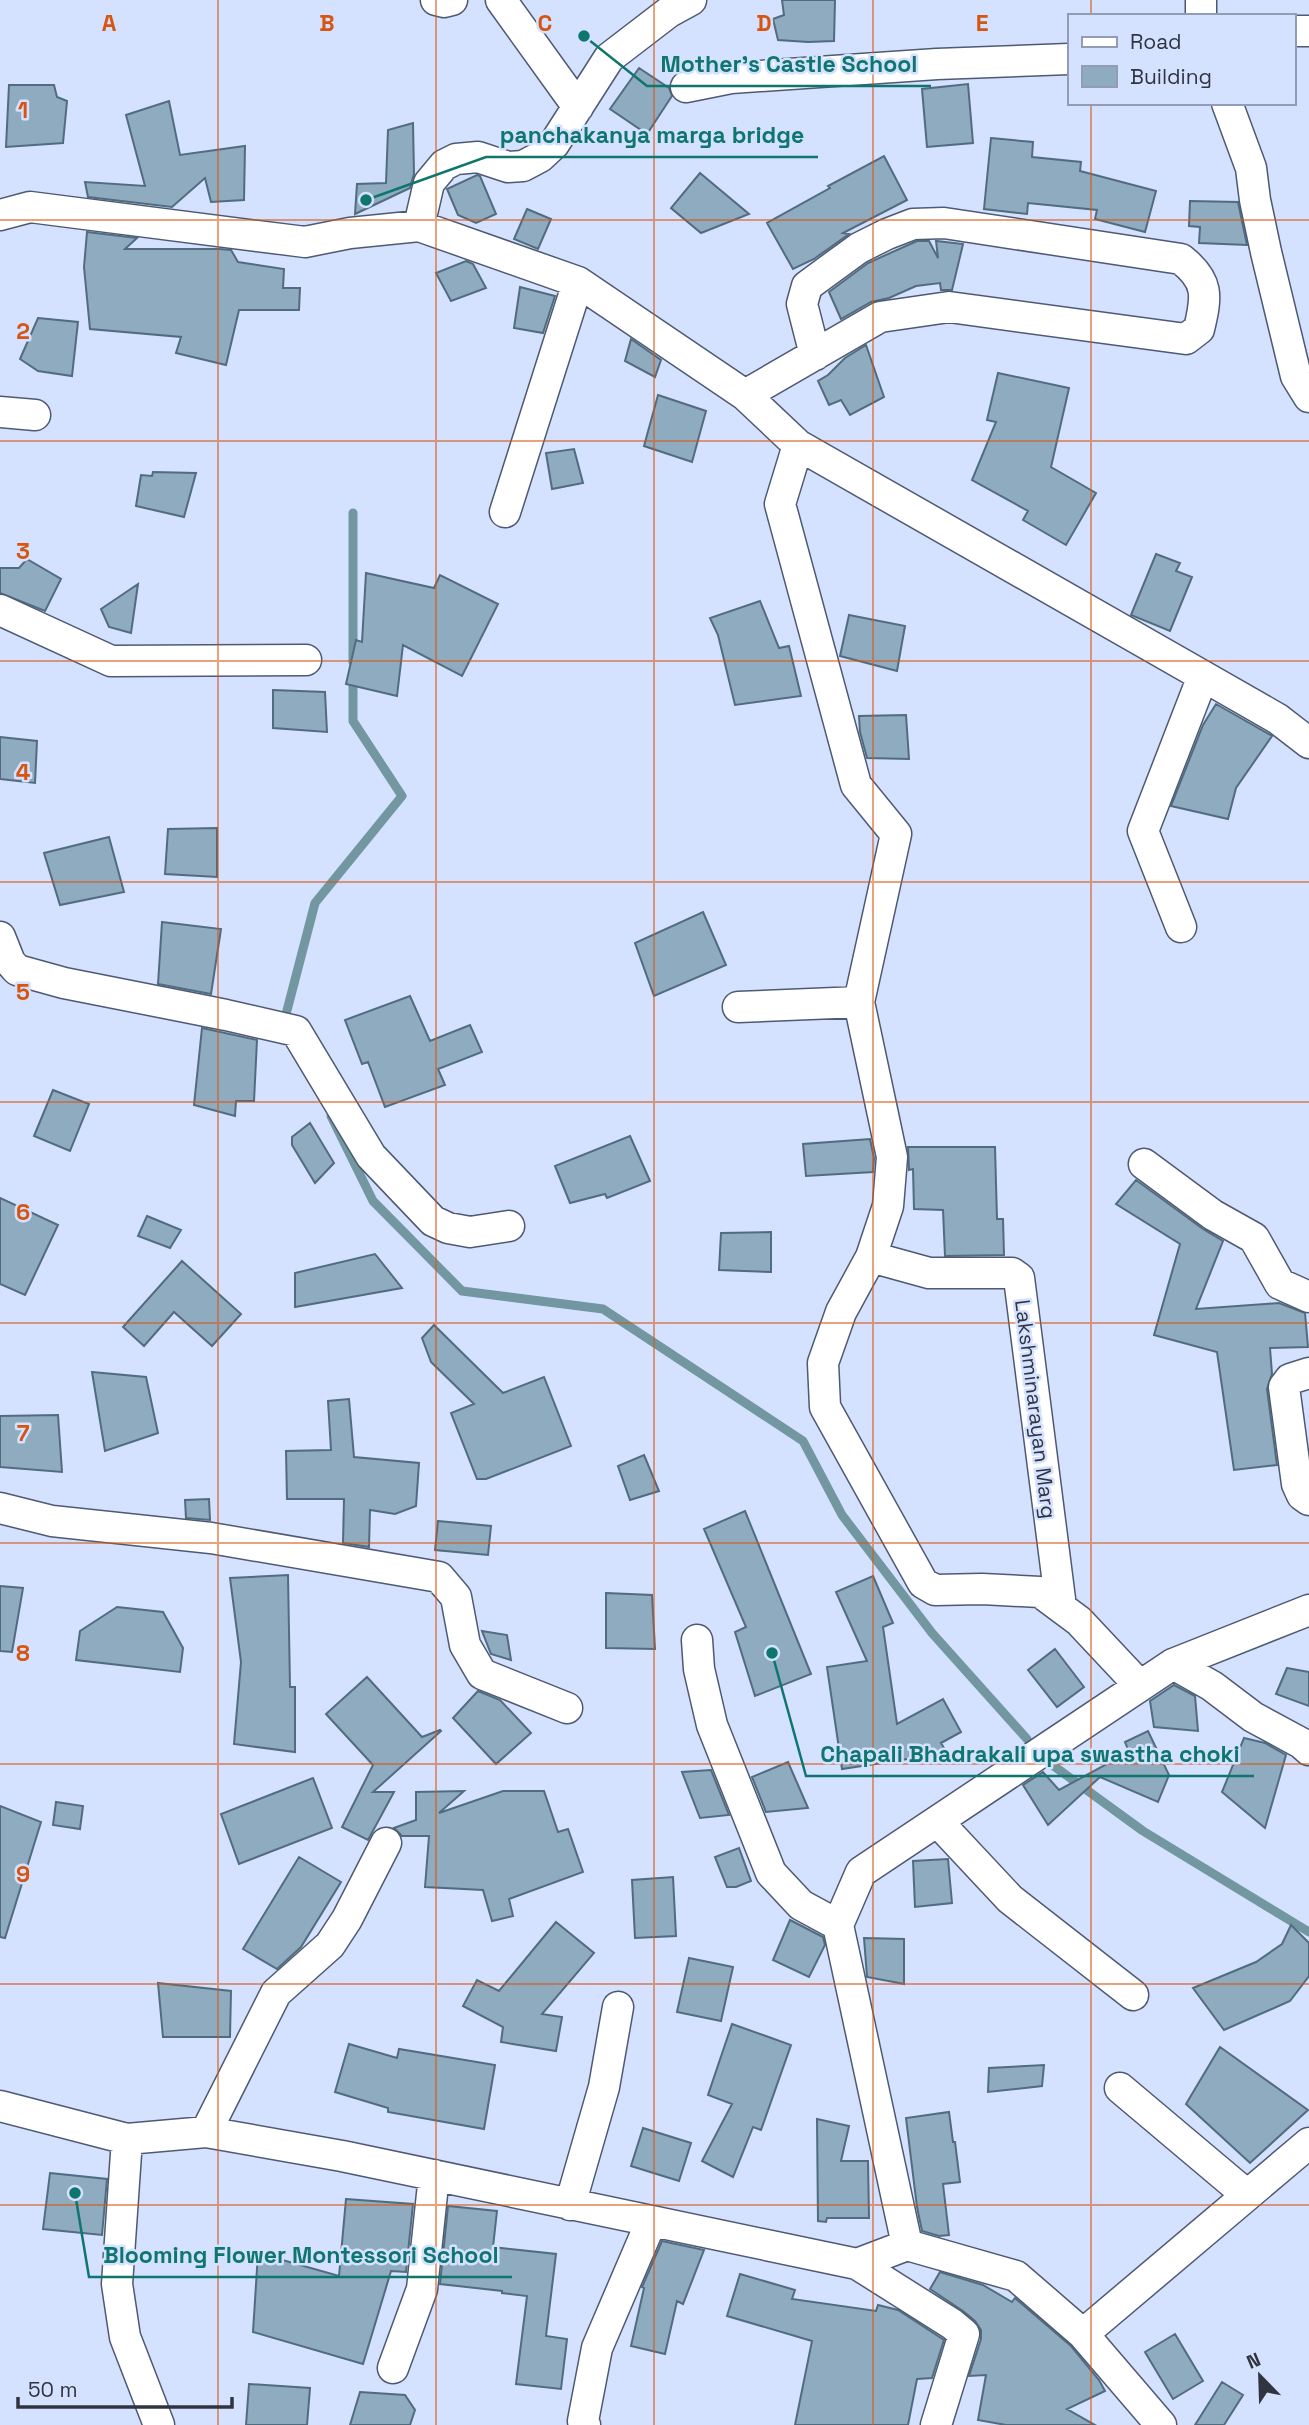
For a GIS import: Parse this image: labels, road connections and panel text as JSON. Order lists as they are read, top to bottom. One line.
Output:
{"streets":{"street":["Lakshminarayan Marg"]},"places":["Mother's Castle School","panchakanya marga bridge","Chapali Bhadrakali upa swastha choki","Blooming Flower Montessori School"],"legend":["Road","Building"],"scale_bar":"50 m","north":"top left","grid":{"columns":["A","B","C","D","E"],"rows":["1","2","3","4","5","6","7","8","9"]}}
